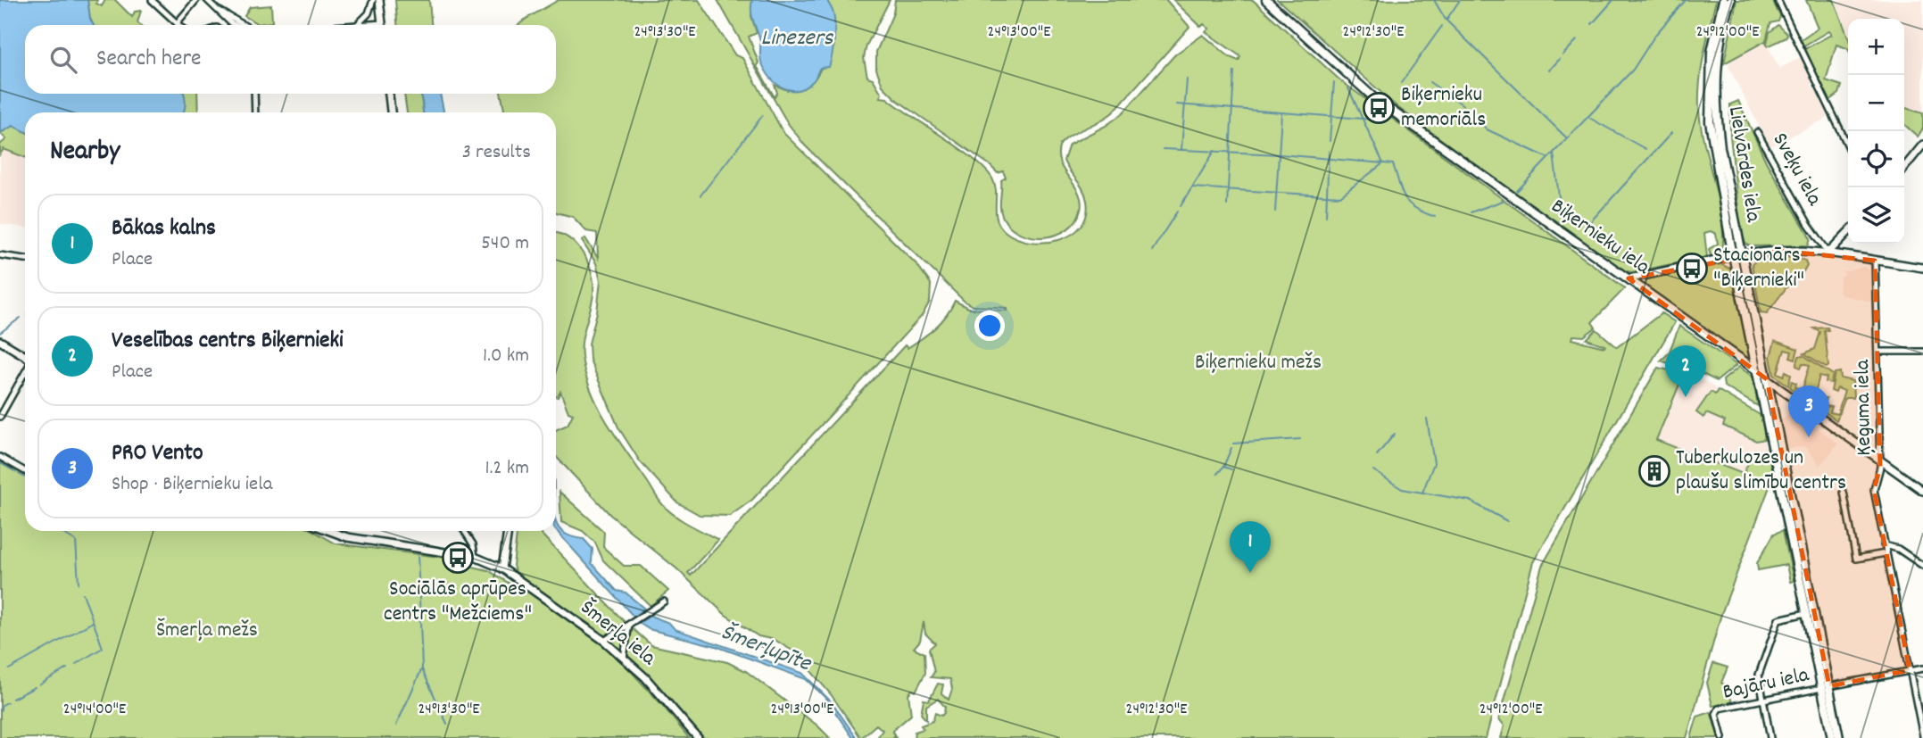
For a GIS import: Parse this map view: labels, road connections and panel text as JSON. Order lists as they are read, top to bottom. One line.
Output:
{"streets":{"main road":["Lielvārdes iela","Biķernieku iela"],"street":["Sveķu iela","Ķeguma iela","Šmerļa iela","Bajāru iela"]},"crossings":[["Lielvārdes iela","Biķernieku iela"],["Lielvārdes iela","Bajāru iela"],["Biķernieku iela","Ķeguma iela"],["Ķeguma iela","Bajāru iela"]],"water":["Linezers","Šmerļupīte"],"parks":["Biķernieku mežs","Šmerļa mežs"],"places":{"bus stop":["Biķernieku memoriāls","Stacionārs \"Biķernieki\"","Sociālās aprūpes centrs \"Mežciems\""],"building":["Tuberkulozes un plaušu slimību centrs"]},"page":{"map_buttons":["+","−"],"search":"Search here","heading":["Nearby","3 results"],"list":[{"mark":"1","name":"Bākas kalns","note":"Place","value":"540 m"},{"mark":"2","name":"Veselības centrs Biķernieki","note":"Place","value":"1.0 km"},{"mark":"3","name":"PRO Vento","note":"Shop · Biķernieku iela","value":"1.2 km"}],"pins":["2","3","1"]},"coordinates":["24°13'30\"E","24°13'00\"E","24°12'30\"E","24°12'00\"E","24°14'00\"E"]}
